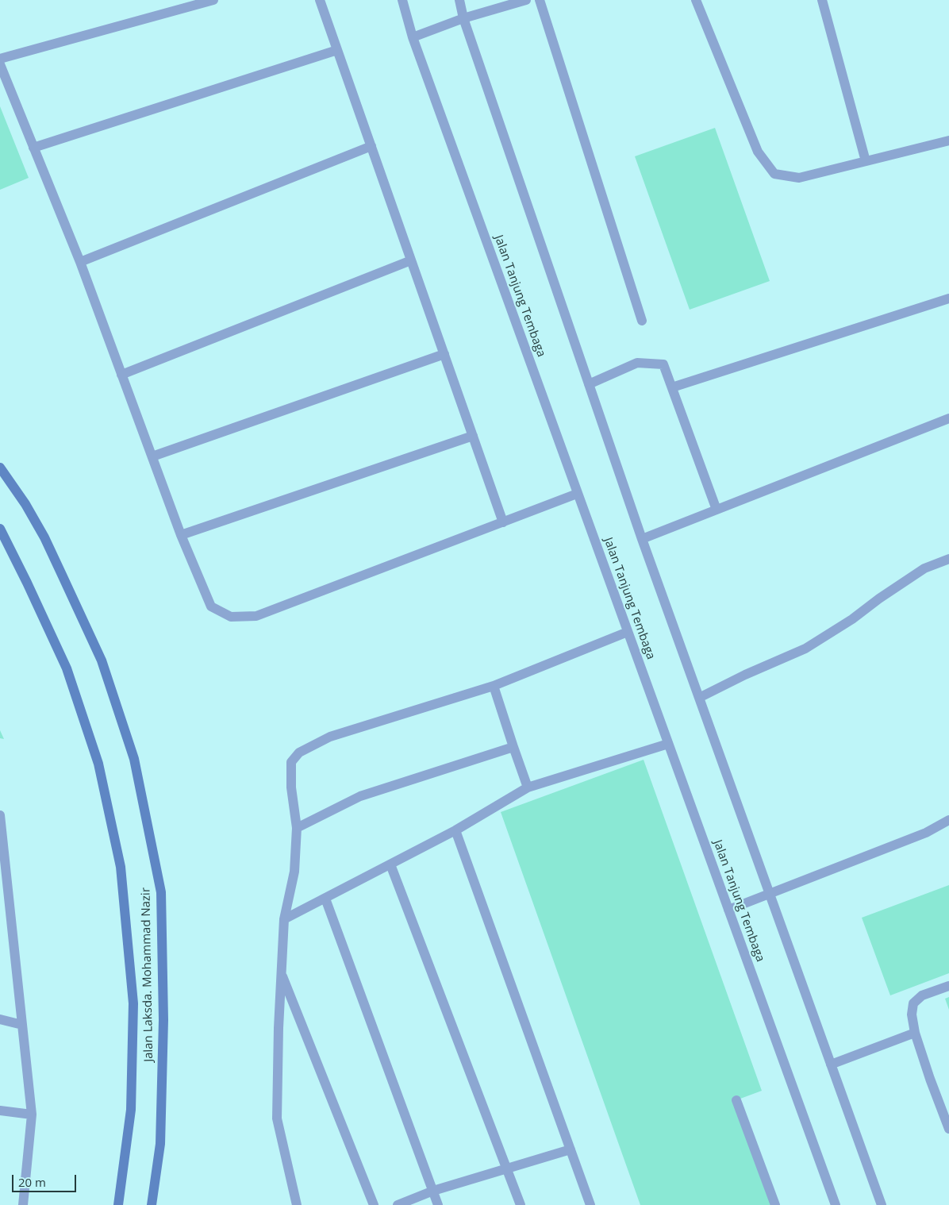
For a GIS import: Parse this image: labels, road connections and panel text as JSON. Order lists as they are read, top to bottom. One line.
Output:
{"streets":{"main road":["Jalan Laksda. Mohammad Nazir"],"lane":["Jalan Tanjung Tembaga"]},"scale_bar":"20 m"}
